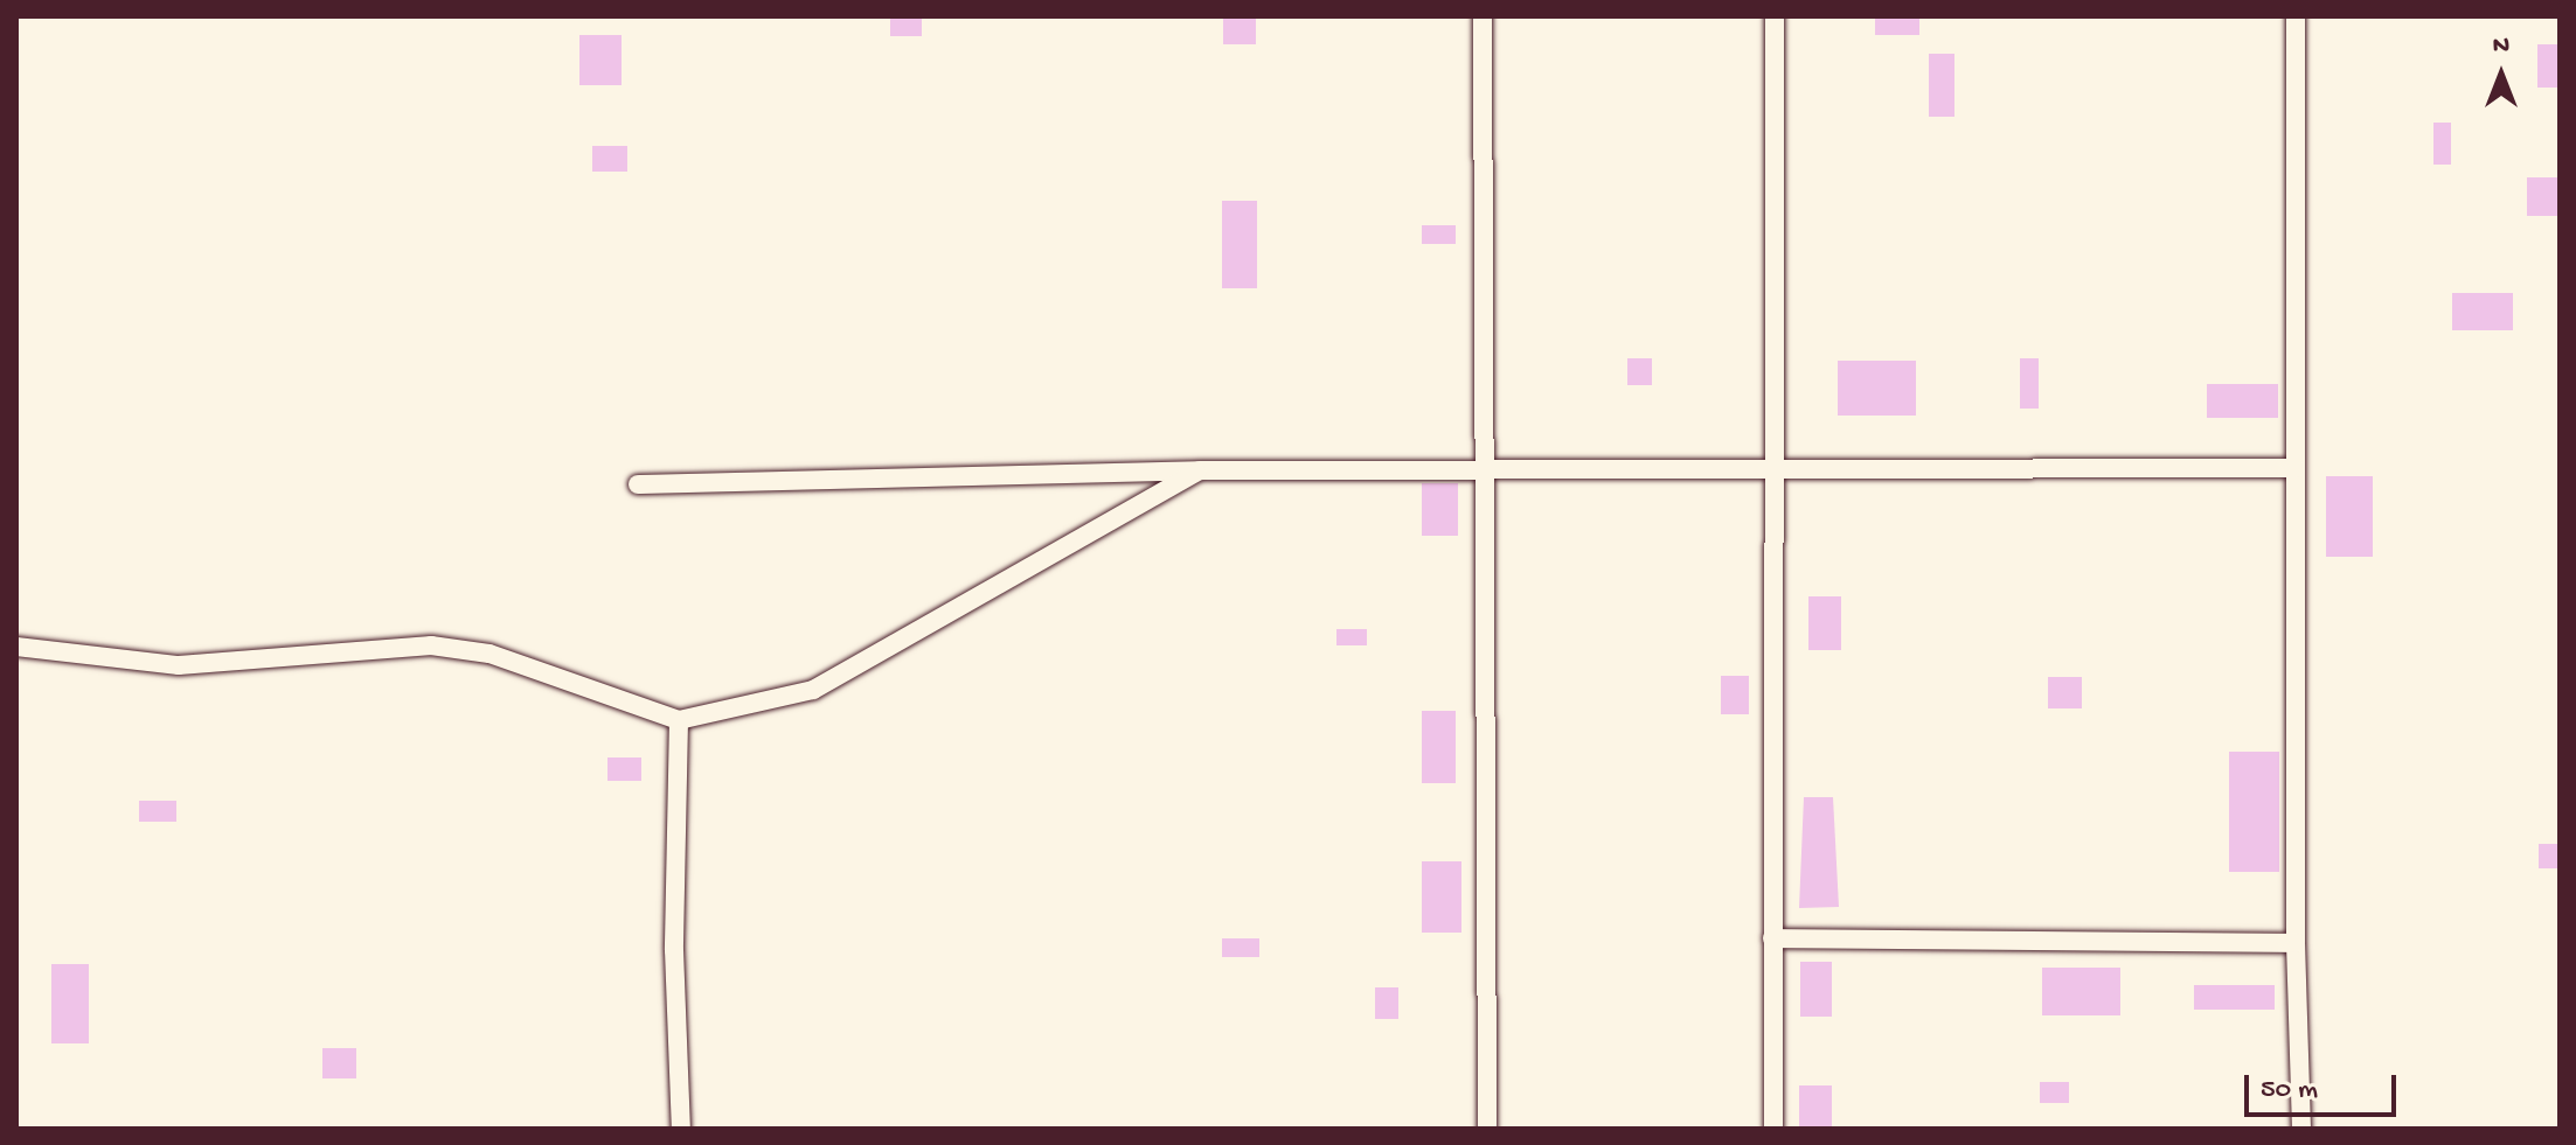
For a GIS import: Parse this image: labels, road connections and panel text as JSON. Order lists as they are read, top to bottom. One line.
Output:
{"scale_bar":"50 m","north":"top"}
